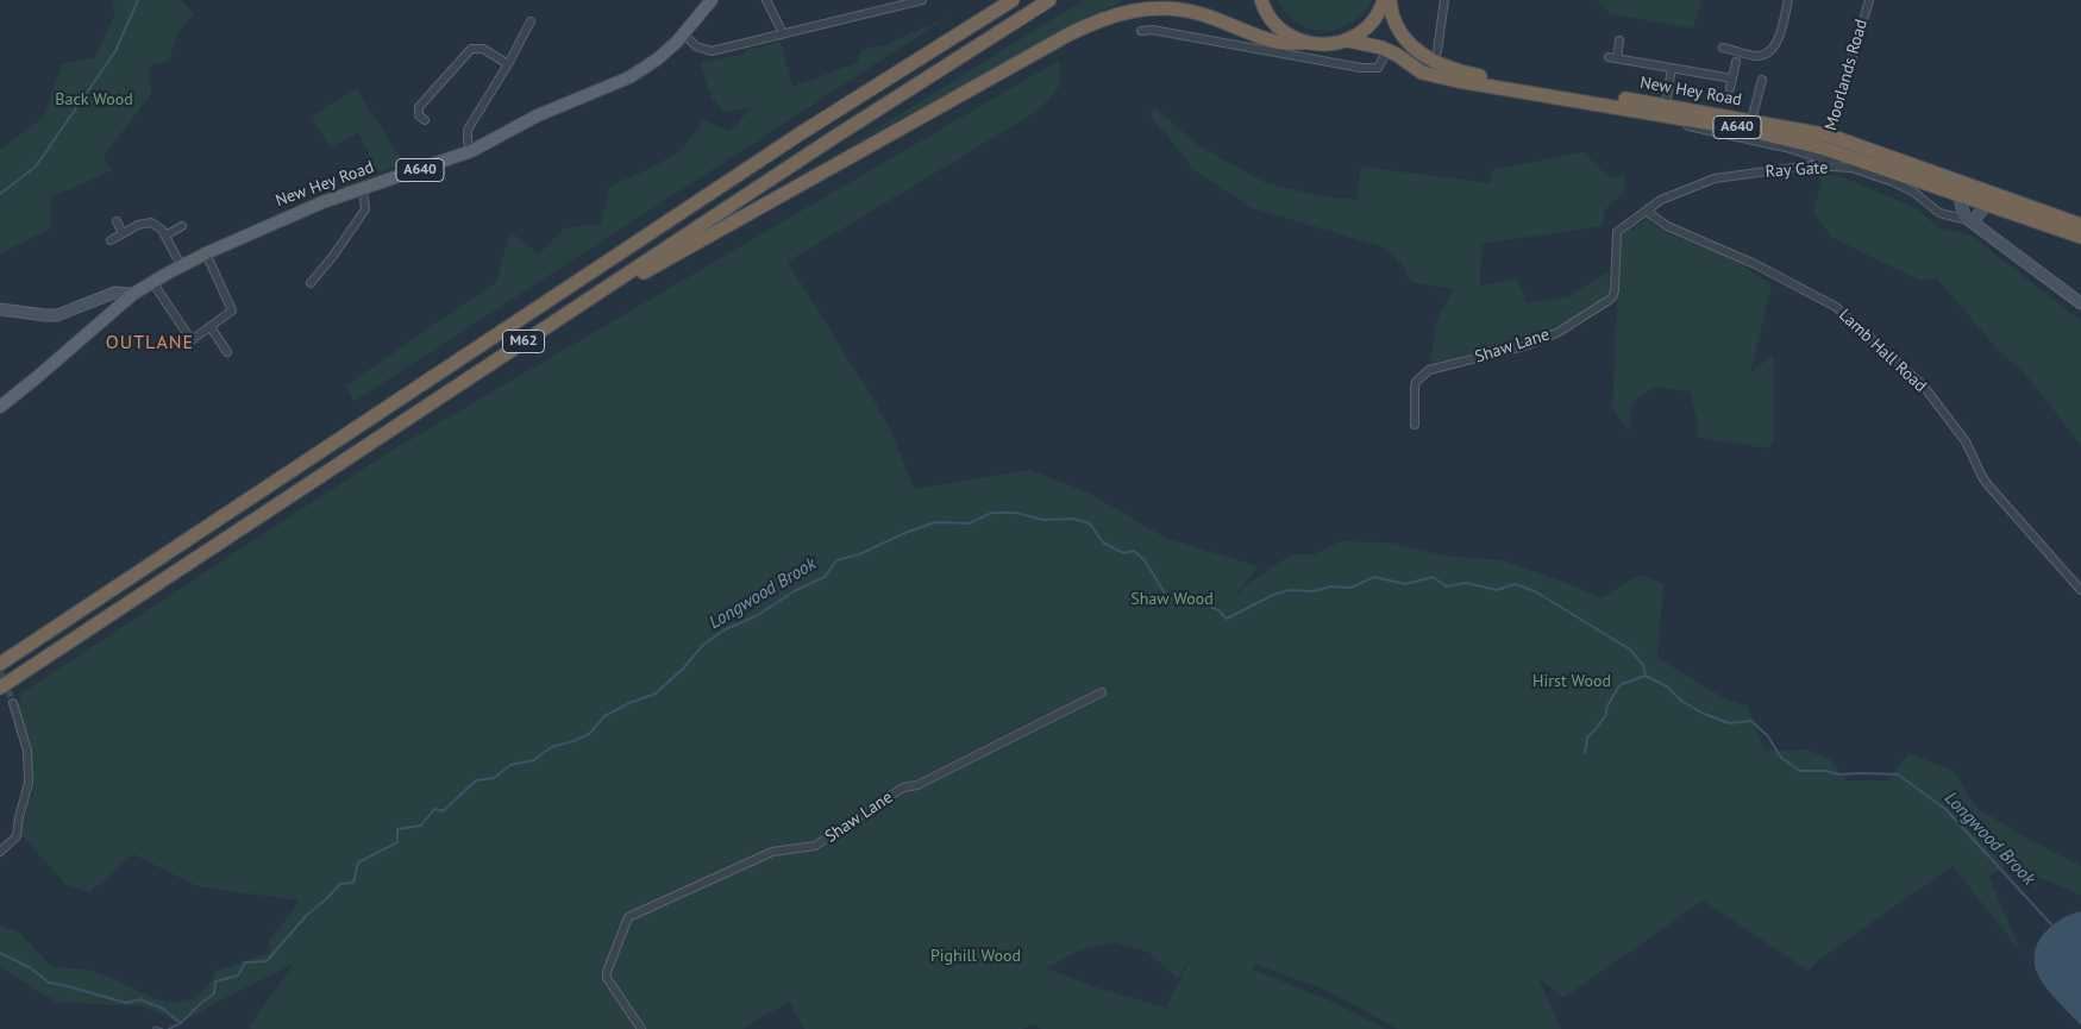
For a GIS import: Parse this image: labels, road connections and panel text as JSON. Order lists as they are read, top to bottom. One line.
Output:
{"streets":{"highway":["New Hey Road","A640","M62"],"street":["Moorlands Road","Ray Gate","Shaw Lane","Lamb Hall Road"]},"crossings":[["Moorlands Road","New Hey Road"],["New Hey Road","A640"],["New Hey Road","Ray Gate"],["Ray Gate","Shaw Lane"],["Ray Gate","Lamb Hall Road"],["Shaw Lane","Lamb Hall Road"]],"districts":["OUTLANE"],"water":["Longwood Brook"],"parks":["Back Wood","Shaw Wood","Hirst Wood","Pighill Wood"]}
